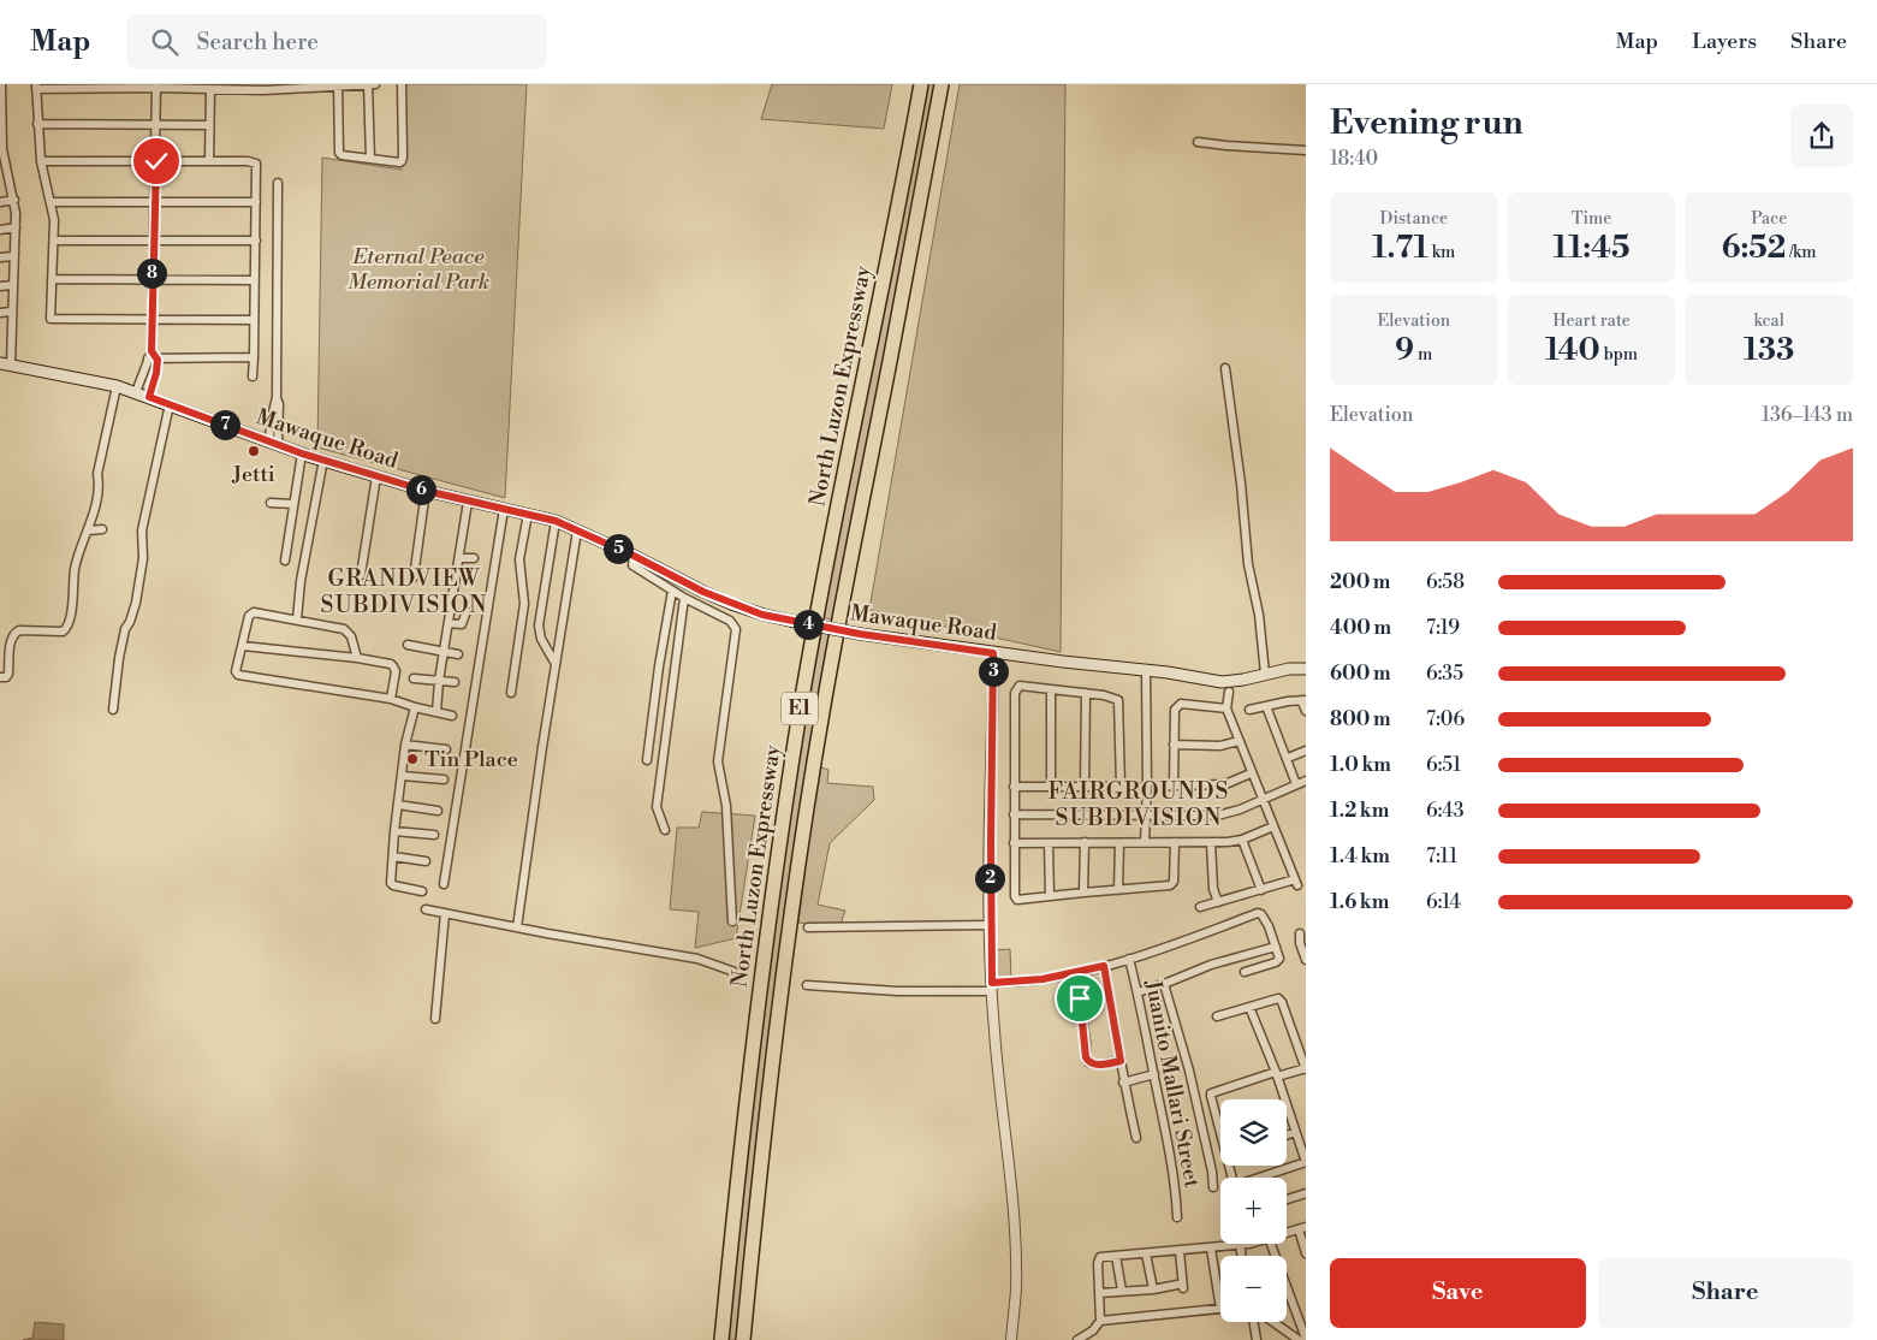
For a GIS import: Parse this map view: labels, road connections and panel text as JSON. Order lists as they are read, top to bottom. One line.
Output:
{"streets":{"highway":["North Luzon Expressway","E1"],"main road":["Mawaque Road"],"street":["Juanito Mallari Street"]},"districts":["GRANDVIEW SUBDIVISION","FAIRGROUNDS SUBDIVISION"],"parks":["Eternal Peace Memorial Park"],"places":["Jetti","Tin Place"],"page":{"header":"Map","search":"Search here","nav":["Map","Layers","Share"],"heading":["Evening run","18:40"],"stats":[["Distance","1.71 km"],["Time","11:45"],["Pace","6:52 /km"],["Elevation","9 m"],["Heart rate","140 bpm"],["kcal","133"]],"pins":["8","7","6","5","4","3","2"],"chart":["Elevation","136–143 m"],"list":[{"name":"200 m","note":"6:58"},{"name":"400 m","note":"7:19"},{"name":"600 m","note":"6:35"},{"name":"800 m","note":"7:06"},{"name":"1.0 km","note":"6:51"},{"name":"1.2 km","note":"6:43"},{"name":"1.4 km","note":"7:11"},{"name":"1.6 km","note":"6:14"}],"map_buttons":["+","−"],"buttons":["Save","Share"]}}
